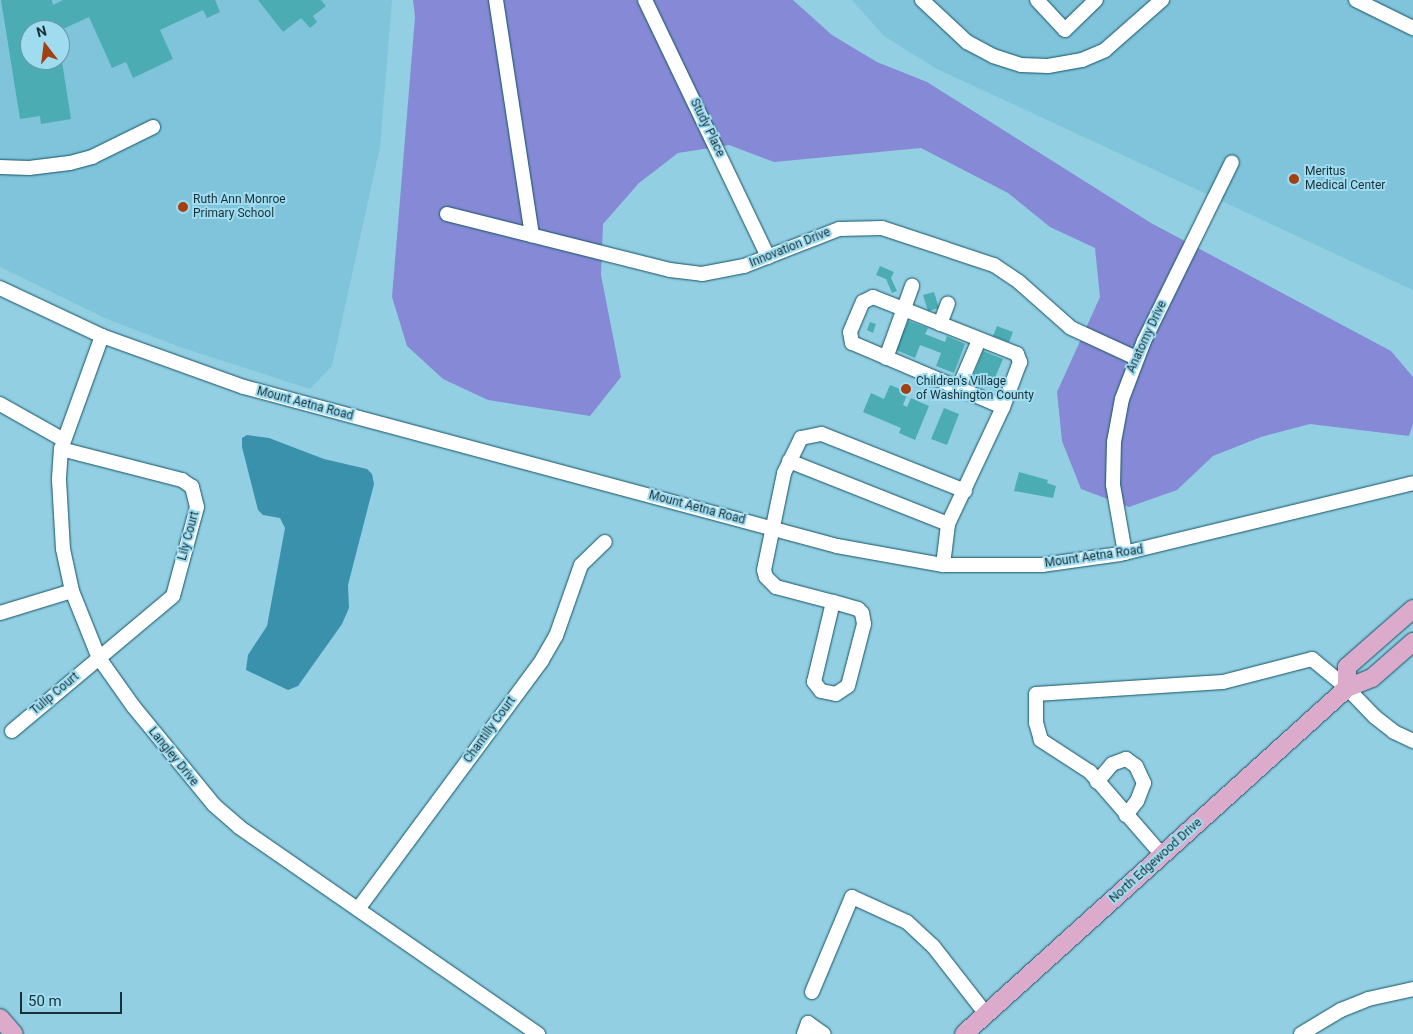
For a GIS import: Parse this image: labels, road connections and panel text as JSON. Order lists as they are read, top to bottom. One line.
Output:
{"streets":{"main road":["North Edgewood Drive"],"street":["Study Place","Innovation Drive","Anatomy Drive","Mount Aetna Road","Lily Court","Tulip Court","Chantilly Court","Langley Drive"]},"crossings":[["Study Place","Innovation Drive"],["Innovation Drive","Anatomy Drive"],["Anatomy Drive","Mount Aetna Road"],["Mount Aetna Road","Langley Drive"],["Lily Court","Tulip Court"],["Lily Court","Langley Drive"],["Tulip Court","Langley Drive"],["Chantilly Court","Langley Drive"]],"places":["Meritus Medical Center","Ruth Ann Monroe Primary School","Children's Village of Washington County"],"scale_bar":"50 m","north":"top"}
